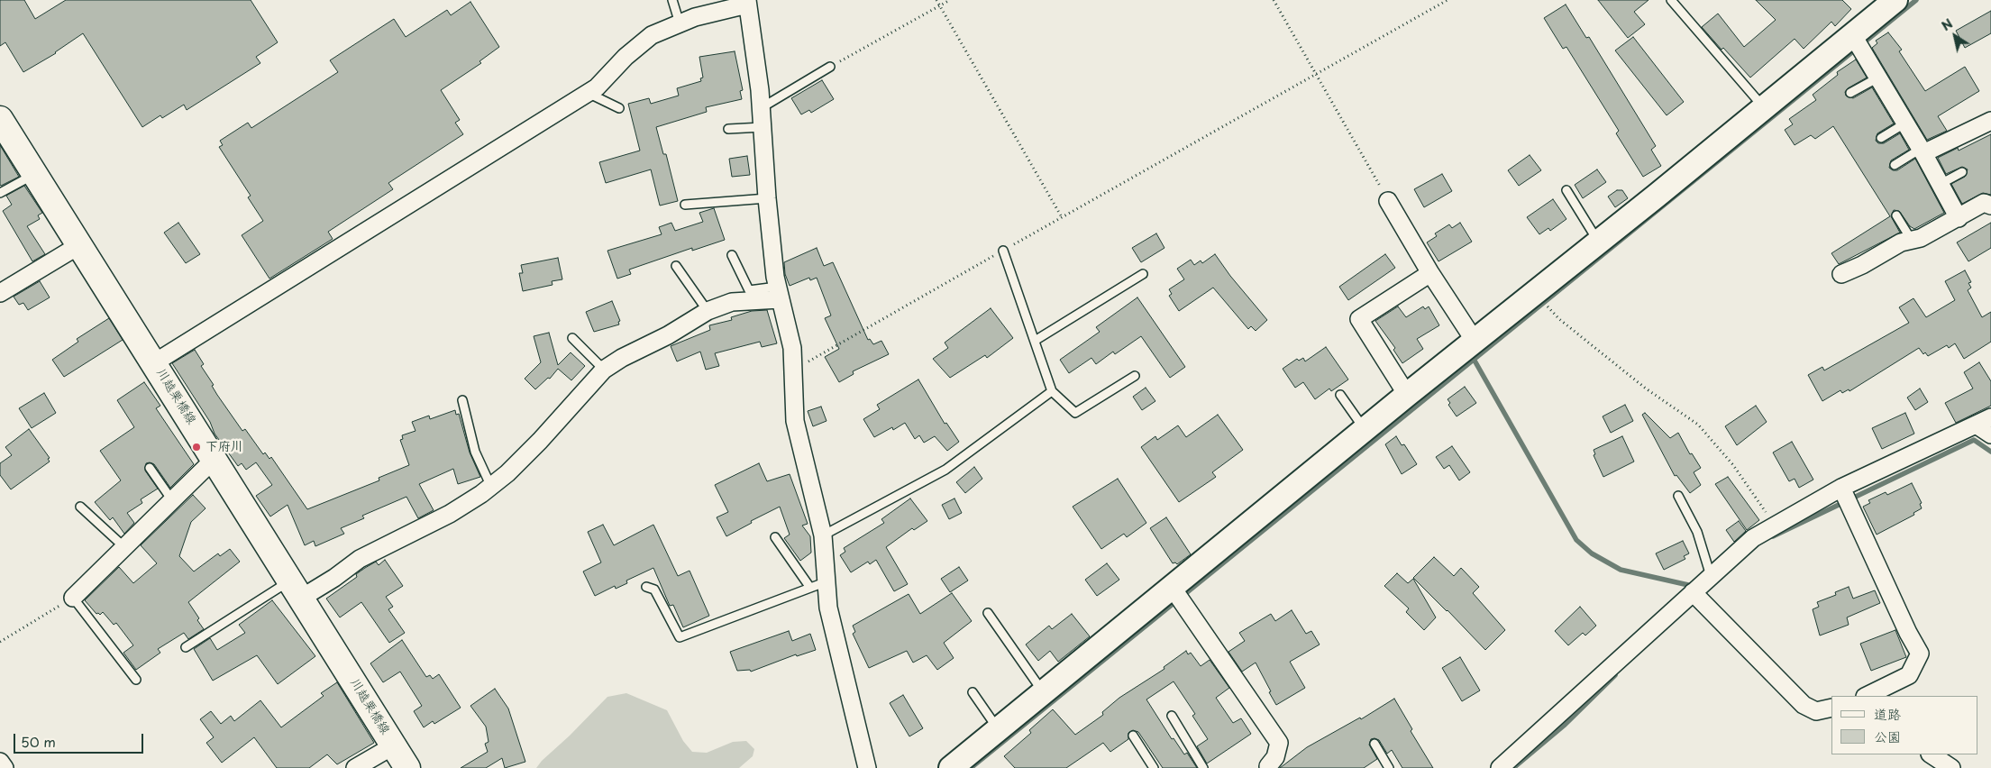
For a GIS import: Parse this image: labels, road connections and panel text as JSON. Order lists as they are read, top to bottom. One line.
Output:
{"streets":{"main road":["川越栗橋線"]},"places":["下府川"],"legend":["道路","公園"],"scale_bar":"50 m","north":"top left"}
